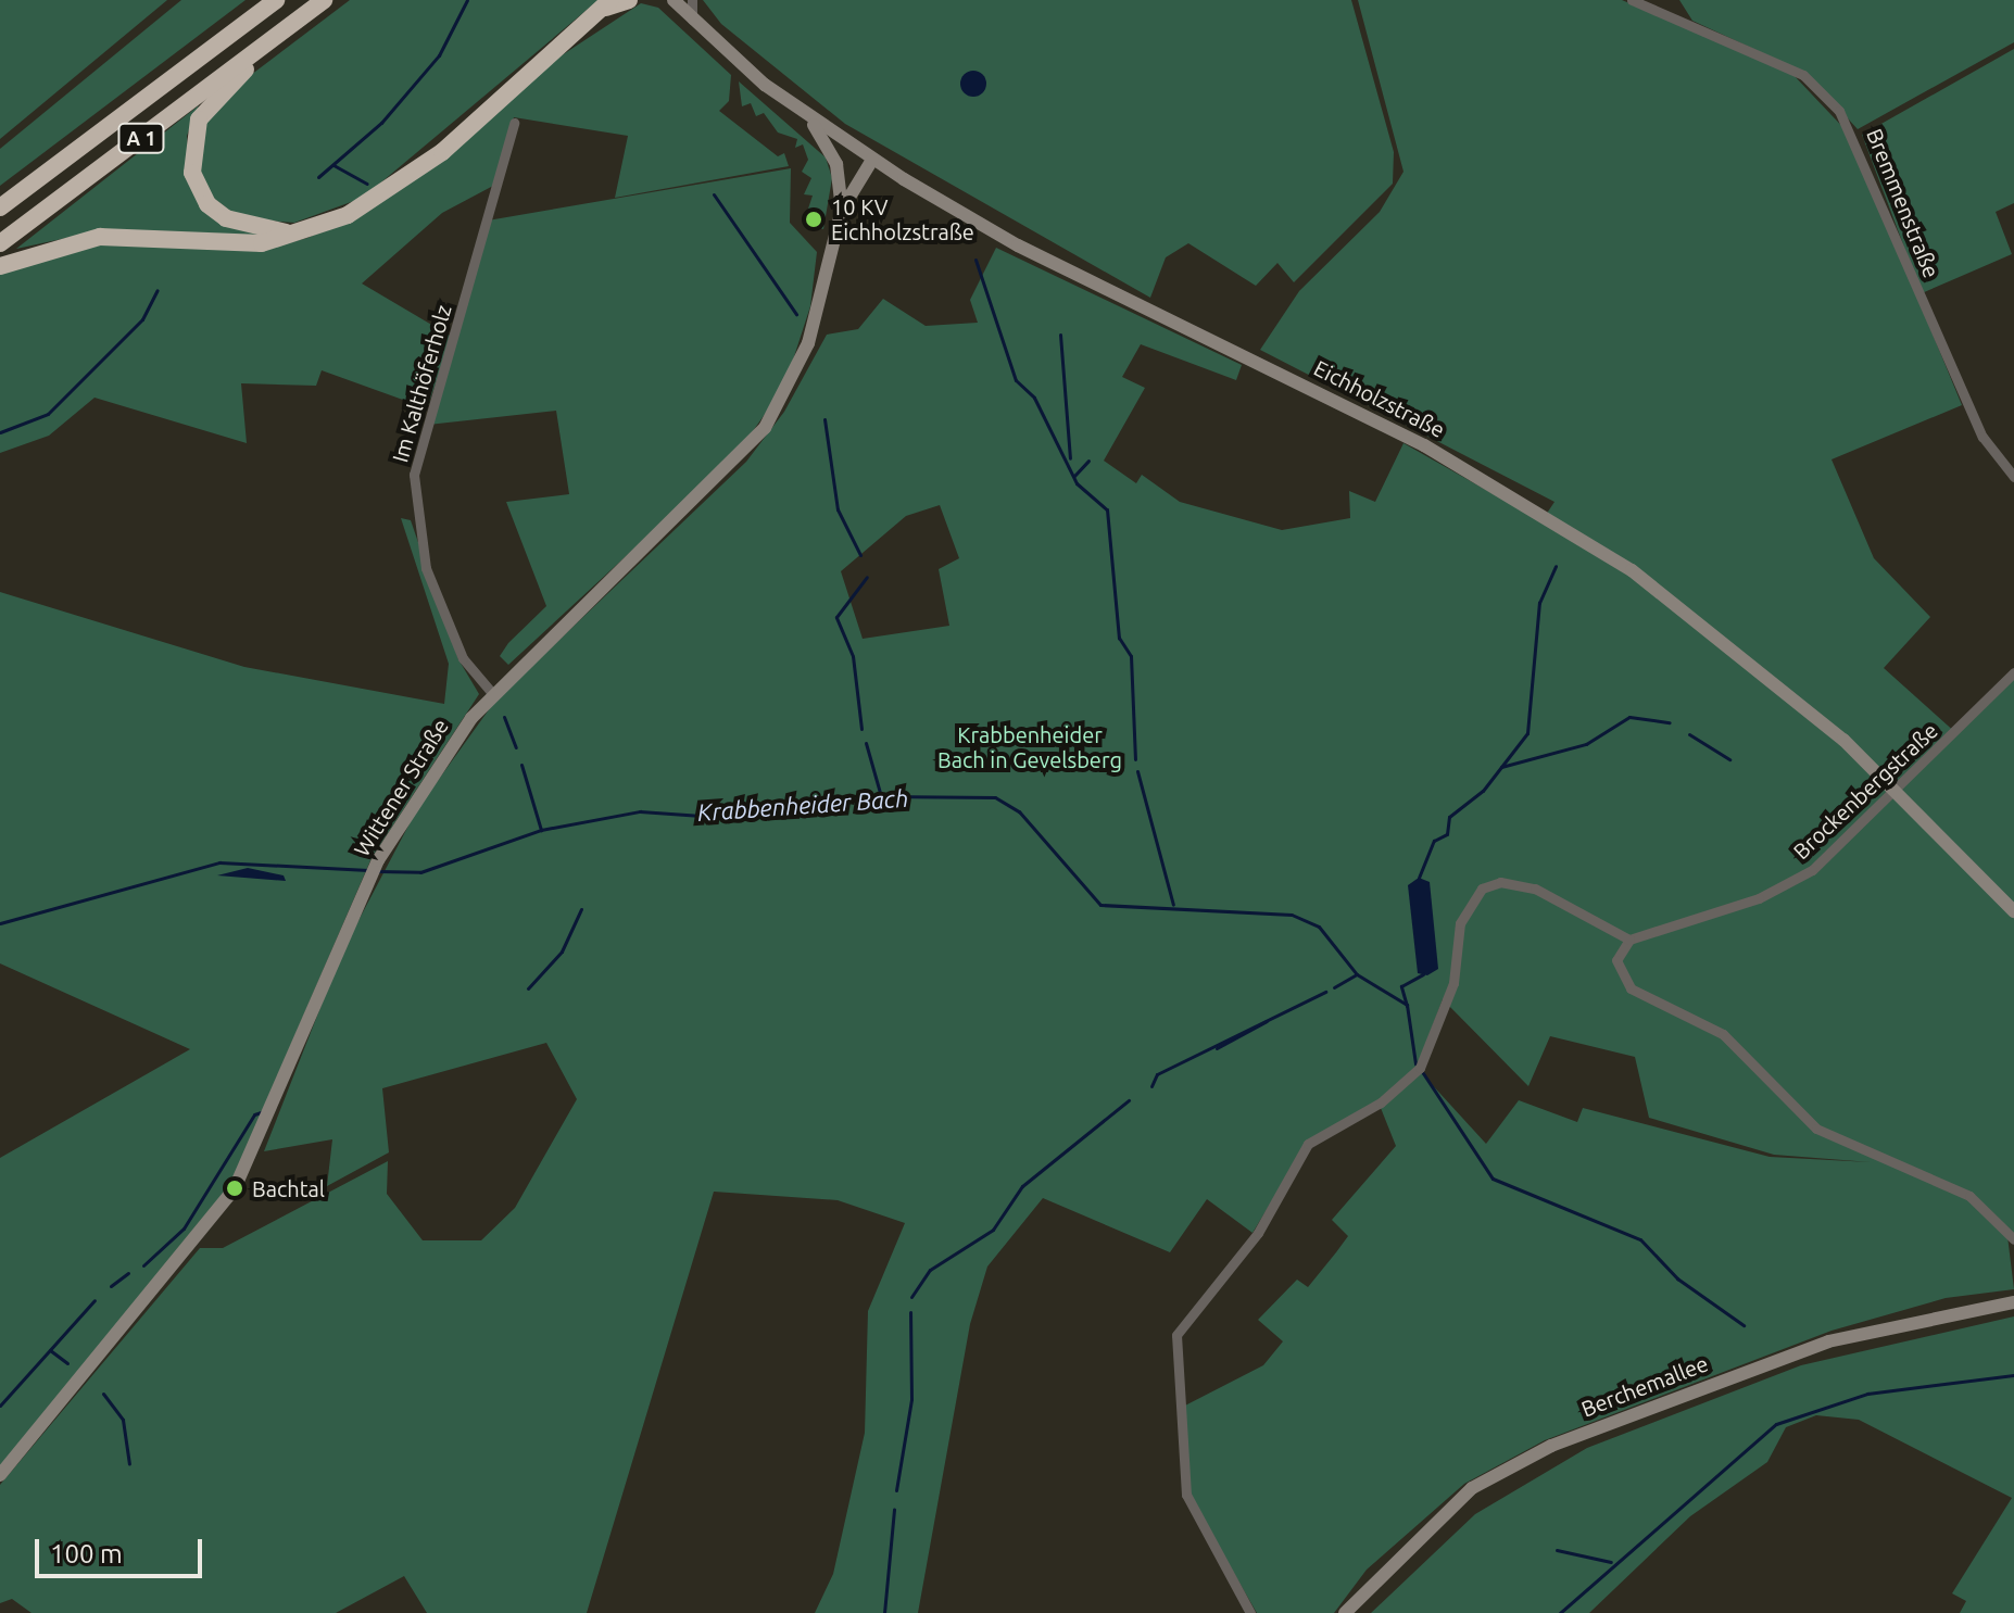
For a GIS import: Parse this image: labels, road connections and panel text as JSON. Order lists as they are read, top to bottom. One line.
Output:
{"streets":{"highway":["A 1"],"main road":["Eichholzstraße","Wittener Straße","Berchemallee"],"street":["Bremmenstraße","Im Kalthöferholz","Brockenbergstraße"]},"crossings":[["Im Kalthöferholz","Wittener Straße"],["Eichholzstraße","Wittener Straße"]],"water":["Krabbenheider Bach"],"parks":["Krabbenheider Bach in Gevelsberg"],"places":["10 KV Eichholzstraße","Bachtal"],"scale_bar":"100 m"}
